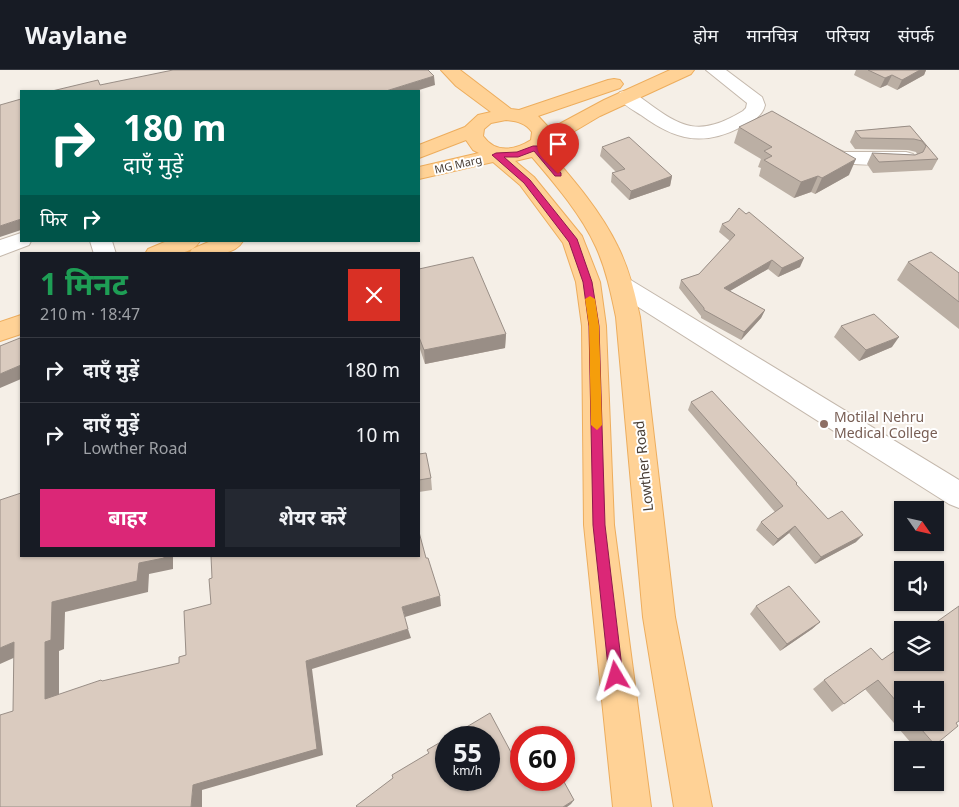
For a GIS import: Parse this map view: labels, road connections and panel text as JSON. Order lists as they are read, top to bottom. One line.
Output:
{"streets":{"main road":["MG Marg","Lowther Road"]},"crossings":[["MG Marg","Lowther Road"]],"places":["Motilal Nehru Medical College"],"north":"bottom right","page":{"header":"Waylane","nav":["होम","मानचित्र","परिचय","संपर्क"],"turn":["180 m","दाएँ मुड़ें"],"then":"फिर","heading":["1 मिनट","210 m · 18:47"],"list":[{"name":"दाएँ मुड़ें","value":"180 m"},{"name":"दाएँ मुड़ें","note":"Lowther Road","value":"10 m"}],"buttons":["बाहर","शेयर करें"],"map_buttons":["+","−"],"speed":"55 km/h","limit":"60"}}
